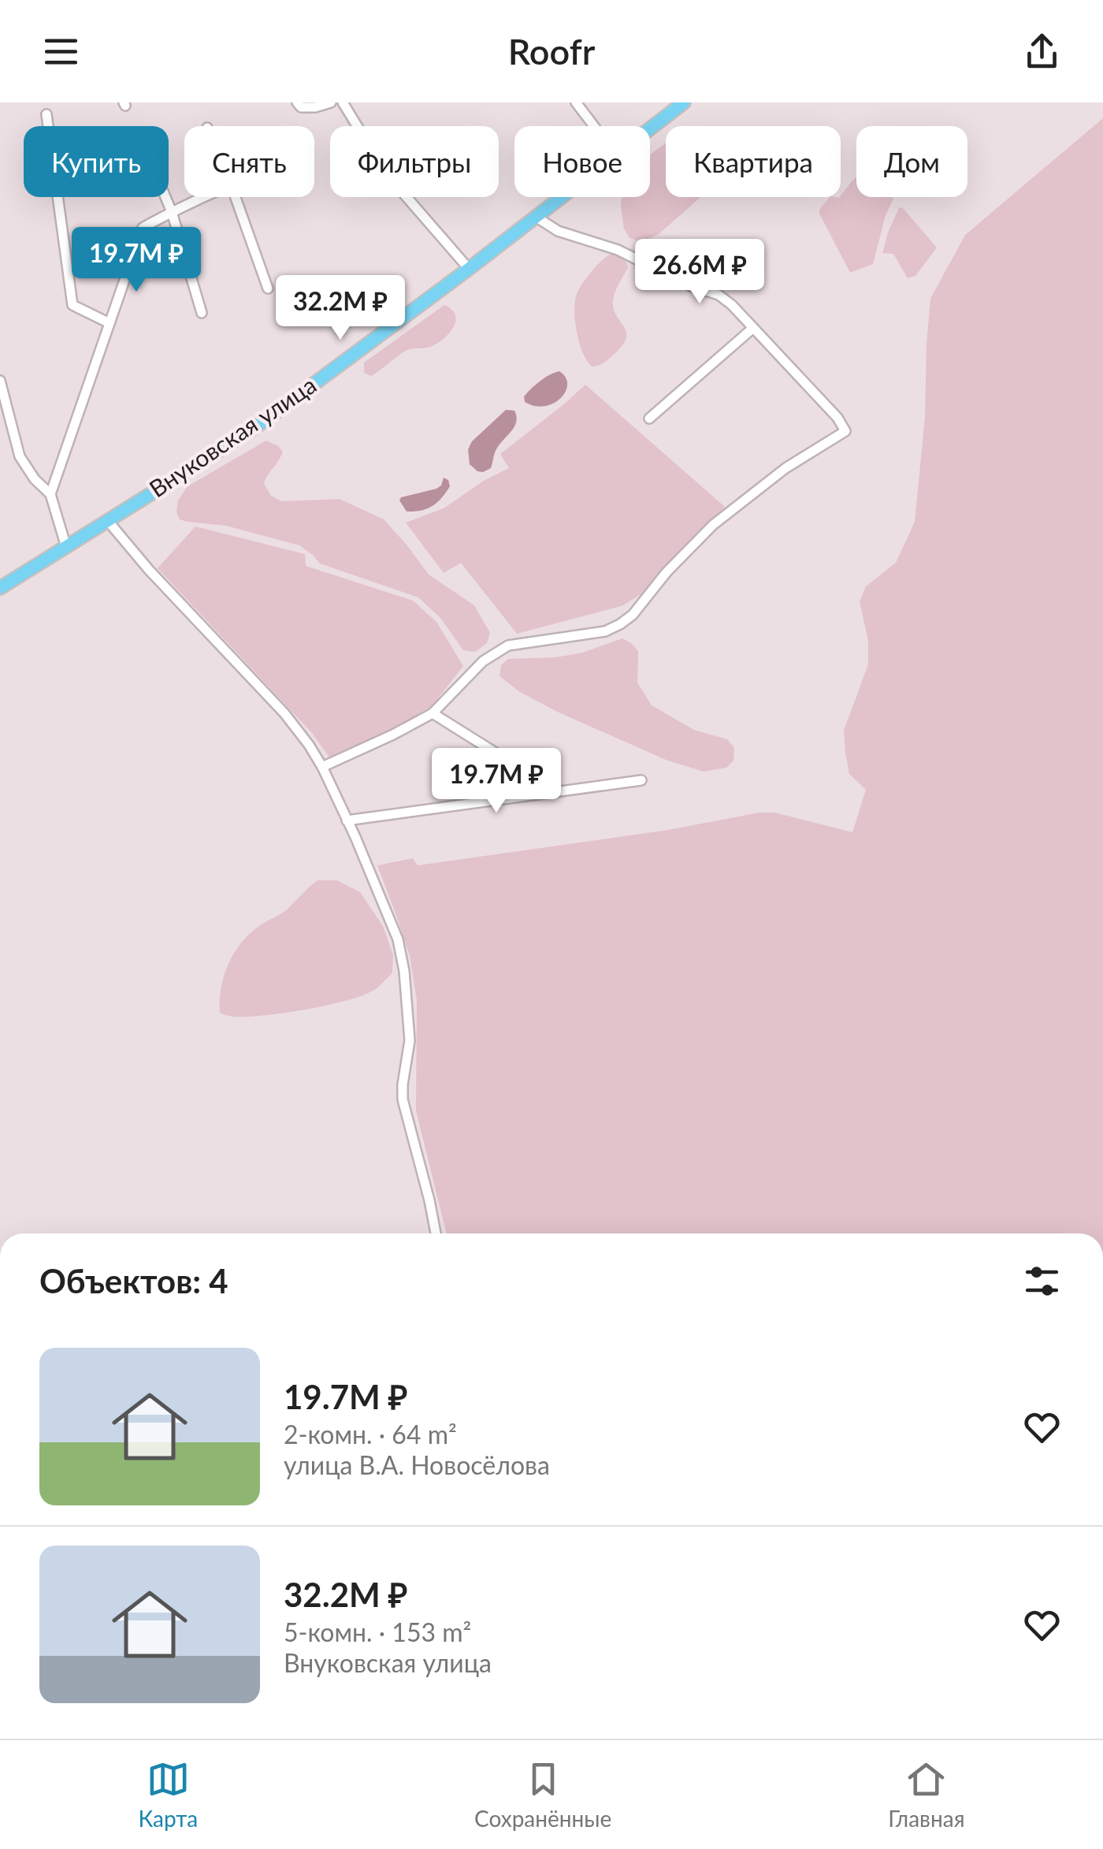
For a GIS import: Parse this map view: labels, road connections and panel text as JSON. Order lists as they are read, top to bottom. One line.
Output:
{"streets":{"main road":["Внуковская улица"]},"page":{"header":"Roofr","chip":["Купить","Снять","Фильтры","Новое","Квартира","Дом"],"price":["19.7M ₽","26.6M ₽","32.2M ₽","19.7M ₽"],"heading":"Объектов: 4","list":[{"name":"19.7M ₽","note":"2-комн. · 64 m² · улица В.А. Новосёлова"},{"name":"32.2M ₽","note":"5-комн. · 153 m² · Внуковская улица"}],"tabs":["Карта","Сохранённые","Главная"]}}
